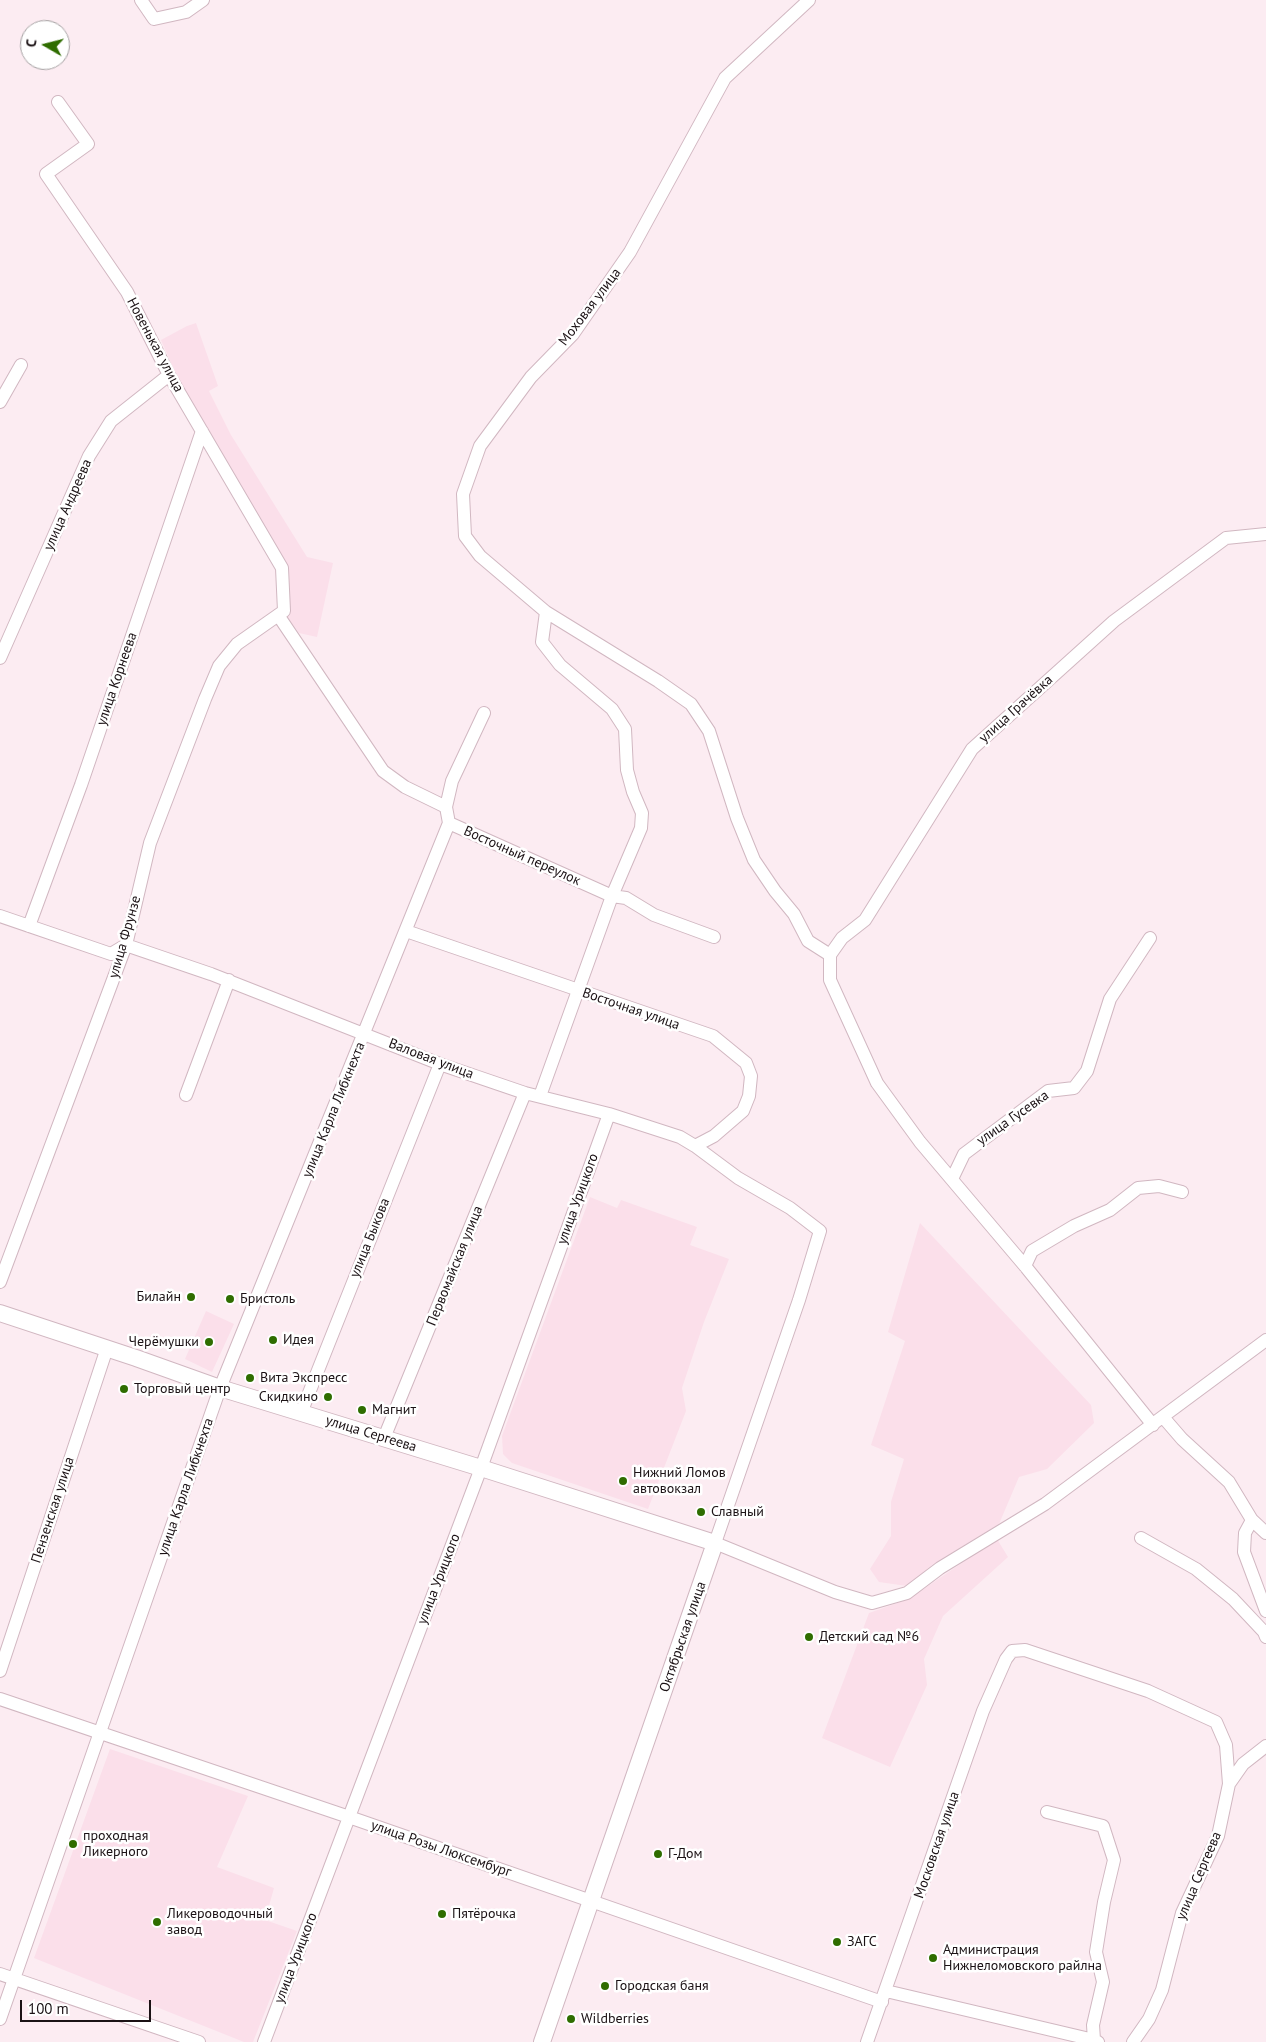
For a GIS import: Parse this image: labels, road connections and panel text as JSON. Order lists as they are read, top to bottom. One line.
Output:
{"streets":{"main road":["улица Сергеева","Октябрьская улица"],"street":["Моховая улица","Новенькая улица","улица Андреева","улица Корнеева","улица Грачёвка","Восточный переулок","улица Фрунзе","Восточная улица","Валовая улица","улица Карла Либкнехта","улица Гусевка","улица Урицкого","улица Быкова","Первомайская улица","Пензенская улица","Московская улица","улица Розы Люксембург"]},"crossings":[["Моховая улица","улица Грачёвка"],["Новенькая улица","улица Андреева"],["Новенькая улица","улица Корнеева"],["Новенькая улица","улица Фрунзе"],["Восточный переулок","улица Карла Либкнехта"],["улица Фрунзе","Валовая улица"],["Восточная улица","Валовая улица"],["Восточная улица","улица Карла Либкнехта"],["Валовая улица","улица Карла Либкнехта"],["Валовая улица","улица Урицкого"],["Валовая улица","улица Быкова"],["Валовая улица","Первомайская улица"],["Валовая улица","Октябрьская улица"],["улица Карла Либкнехта","улица Сергеева"],["улица Карла Либкнехта","улица Розы Люксембург"],["улица Урицкого","улица Сергеева"],["улица Урицкого","улица Розы Люксембург"],["улица Быкова","улица Сергеева"],["Первомайская улица","улица Сергеева"],["улица Сергеева","Пензенская улица"],["улица Сергеева","Октябрьская улица"],["Октябрьская улица","улица Розы Люксембург"],["Московская улица","улица Розы Люксембург"]],"places":["Билайн","Бристоль","Идея","Черёмушки","Вита Экспресс","Торговый центр","Скидкино","Магнит","Нижний Ломов автовокзал","Славный","Детский сад №6","проходная Ликерного","Г-Дом","Пятёрочка","Ликероводочный завод","ЗАГС","Администрация Нижнеломовского райлна","Городская баня","Wildberries"],"scale_bar":"100 m","north":"left"}
